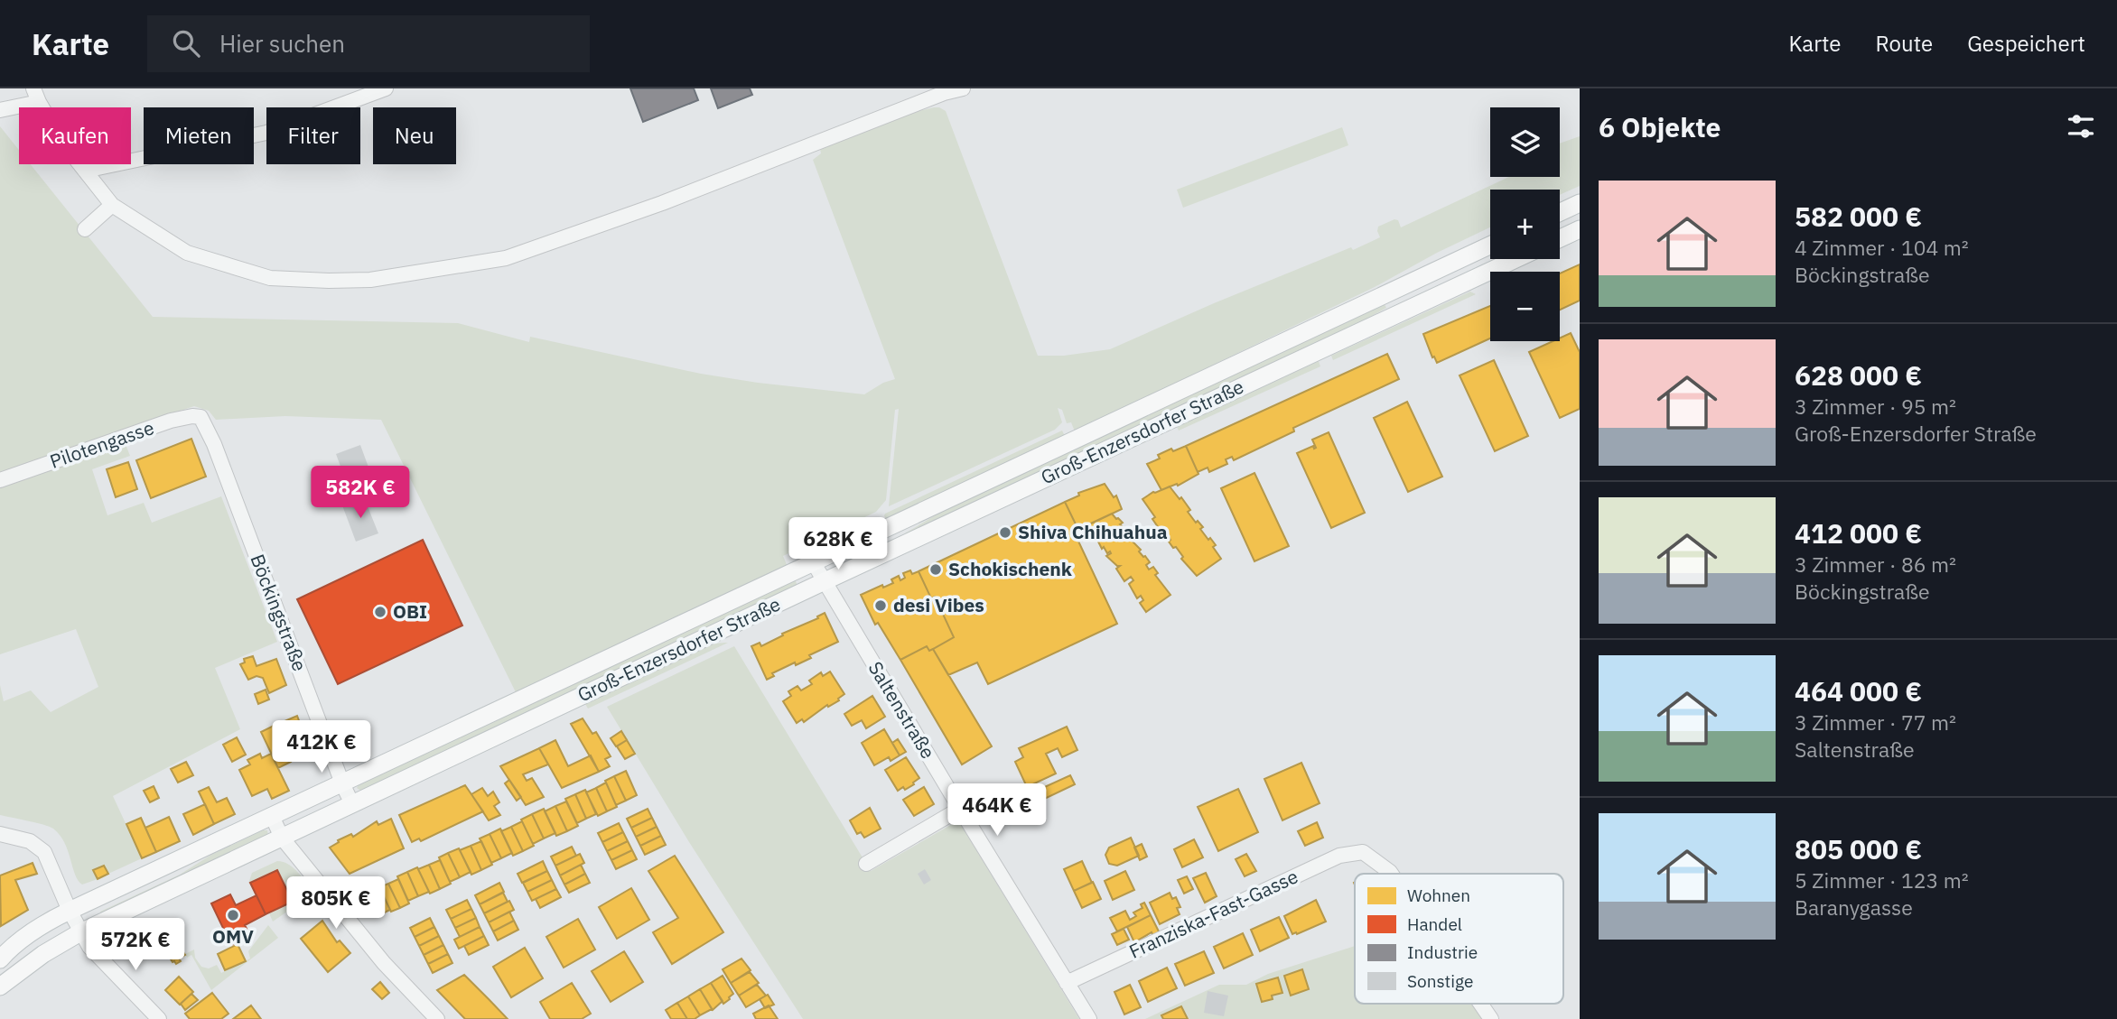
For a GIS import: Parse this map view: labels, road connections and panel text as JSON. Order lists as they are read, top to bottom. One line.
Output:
{"streets":{"main road":["Groß-Enzersdorfer Straße"],"street":["Pilotengasse","Böckingstraße","Saltenstraße","Franziska-Fast-Gasse"]},"crossings":[["Groß-Enzersdorfer Straße","Böckingstraße"],["Groß-Enzersdorfer Straße","Saltenstraße"],["Pilotengasse","Böckingstraße"],["Saltenstraße","Franziska-Fast-Gasse"]],"places":["Shiva Chihuahua","Schokischenk","desi Vibes","OBI","OMV"],"legend":["Wohnen","Handel","Industrie","Sonstige"],"page":{"header":"Karte","search":"Hier suchen","nav":["Karte","Route","Gespeichert"],"heading":"6 Objekte","map_buttons":["+","−"],"chip":["Kaufen","Mieten","Filter","Neu"],"list":[{"name":"582 000 €","note":"4 Zimmer · 104 m² · Böckingstraße"},{"name":"628 000 €","note":"3 Zimmer · 95 m² · Groß-Enzersdorfer Straße"},{"name":"412 000 €","note":"3 Zimmer · 86 m² · Böckingstraße"},{"name":"464 000 €","note":"3 Zimmer · 77 m² · Saltenstraße"},{"name":"805 000 €","note":"5 Zimmer · 123 m² · Baranygasse"}],"price":["582K €","628K €","412K €","464K €","805K €","572K €"]}}
